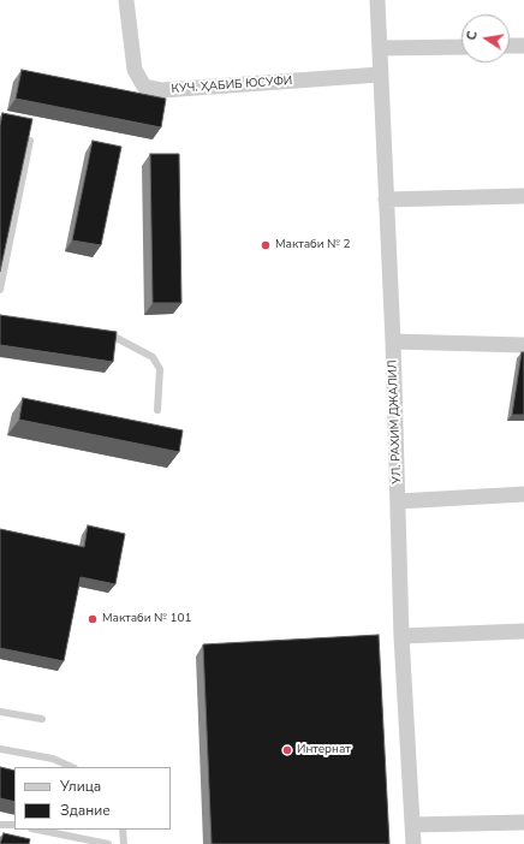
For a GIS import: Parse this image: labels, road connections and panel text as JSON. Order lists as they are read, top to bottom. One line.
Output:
{"streets":{"street":["КУЧ. ҲАБИБ ЮСУФИ","УЛ. РАХИМ ДЖАЛИЛ"]},"crossings":[["КУЧ. ҲАБИБ ЮСУФИ","УЛ. РАХИМ ДЖАЛИЛ"]],"places":["Мактаби № 2","Мактаби № 101","Интернат"],"legend":["Улица","Здание"],"north":"left"}
